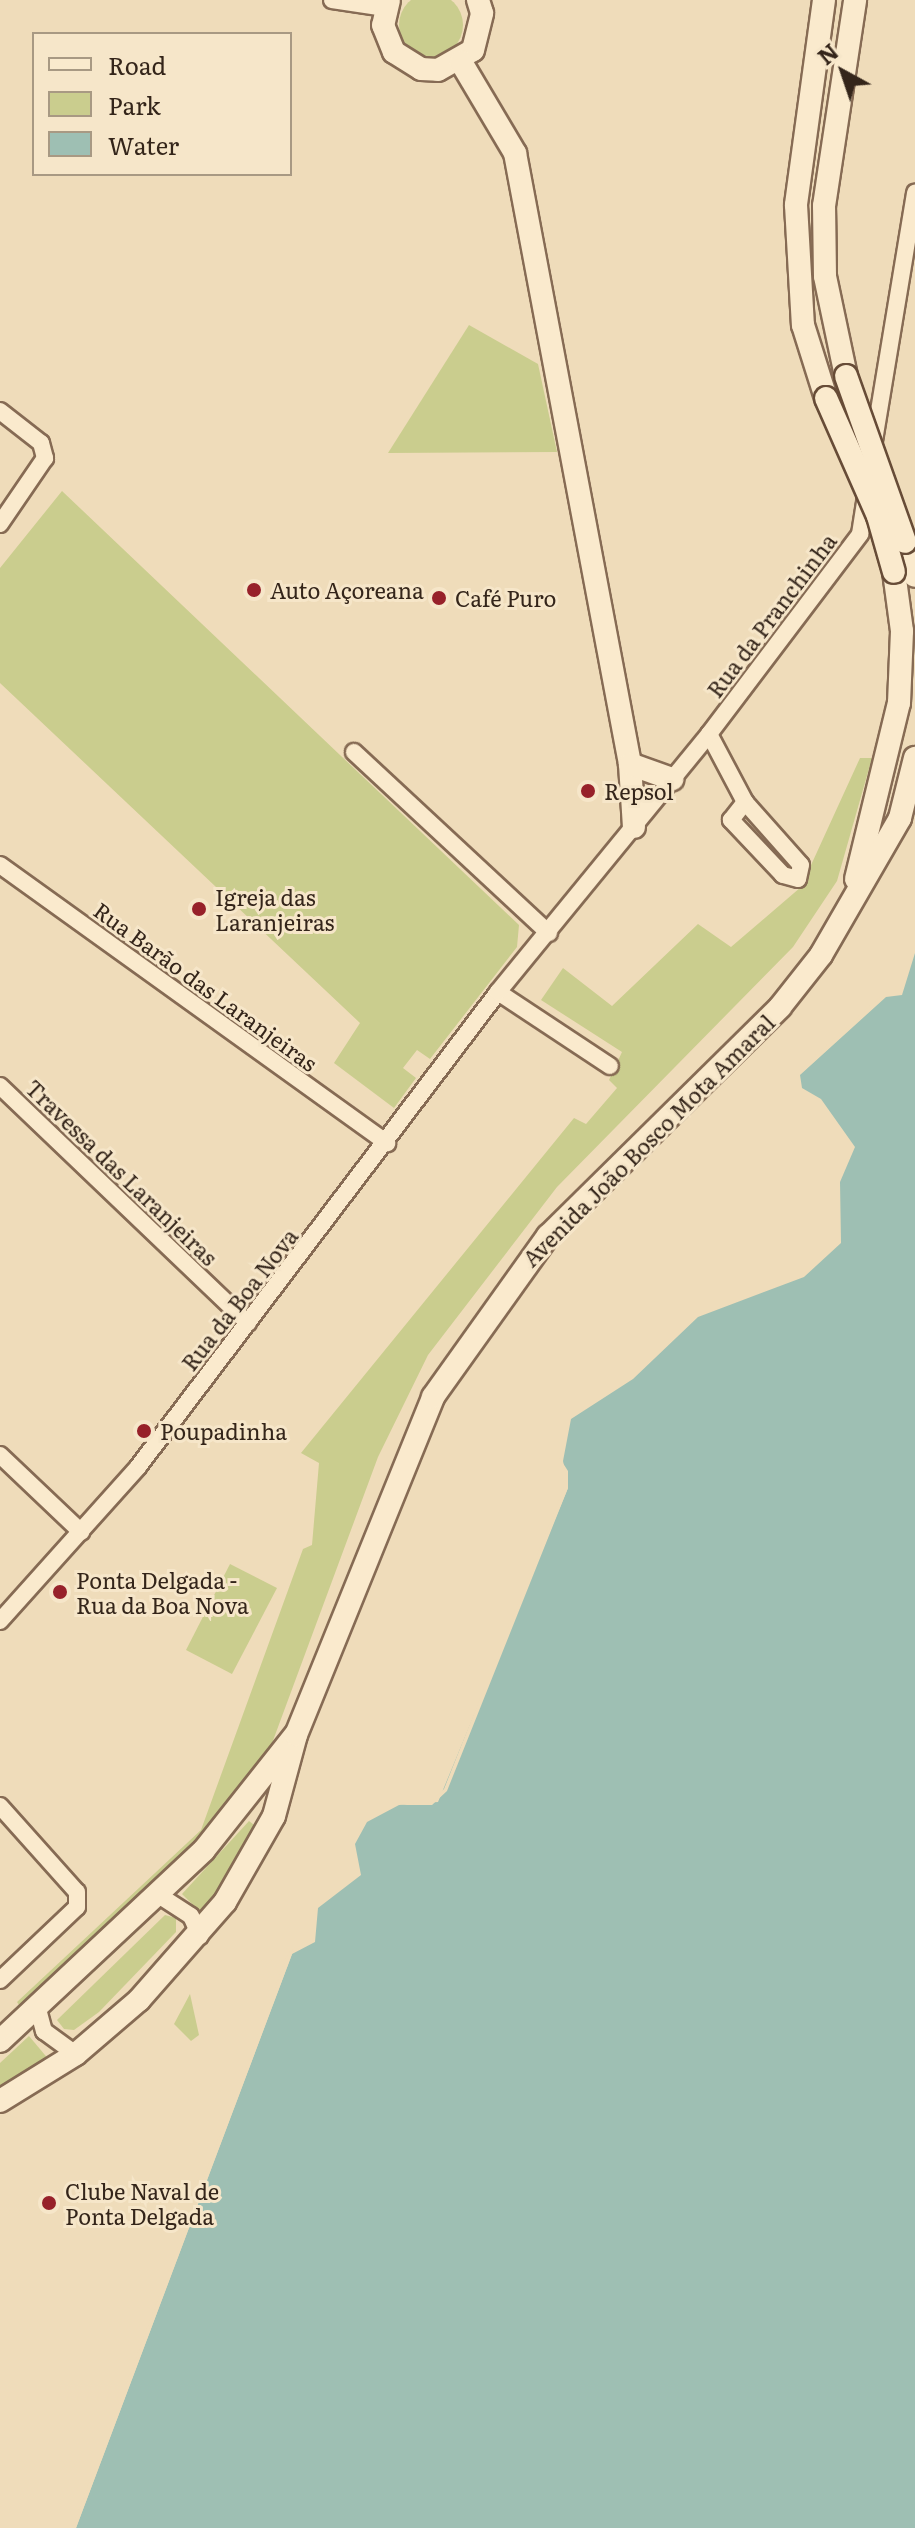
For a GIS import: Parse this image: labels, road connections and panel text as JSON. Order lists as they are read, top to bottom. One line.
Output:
{"streets":{"main road":["Avenida João Bosco Mota Amaral"],"street":["Rua da Pranchinha","Rua Barão das Laranjeiras","Travessa das Laranjeiras","Rua da Boa Nova"]},"crossings":[["Rua da Pranchinha","Rua da Boa Nova"],["Rua Barão das Laranjeiras","Rua da Boa Nova"],["Travessa das Laranjeiras","Rua da Boa Nova"]],"places":["Auto Açoreana","Café Puro","Repsol","Igreja das Laranjeiras","Poupadinha","Ponta Delgada - Rua da Boa Nova","Clube Naval de Ponta Delgada"],"legend":["Road","Park","Water"],"north":"top left"}
